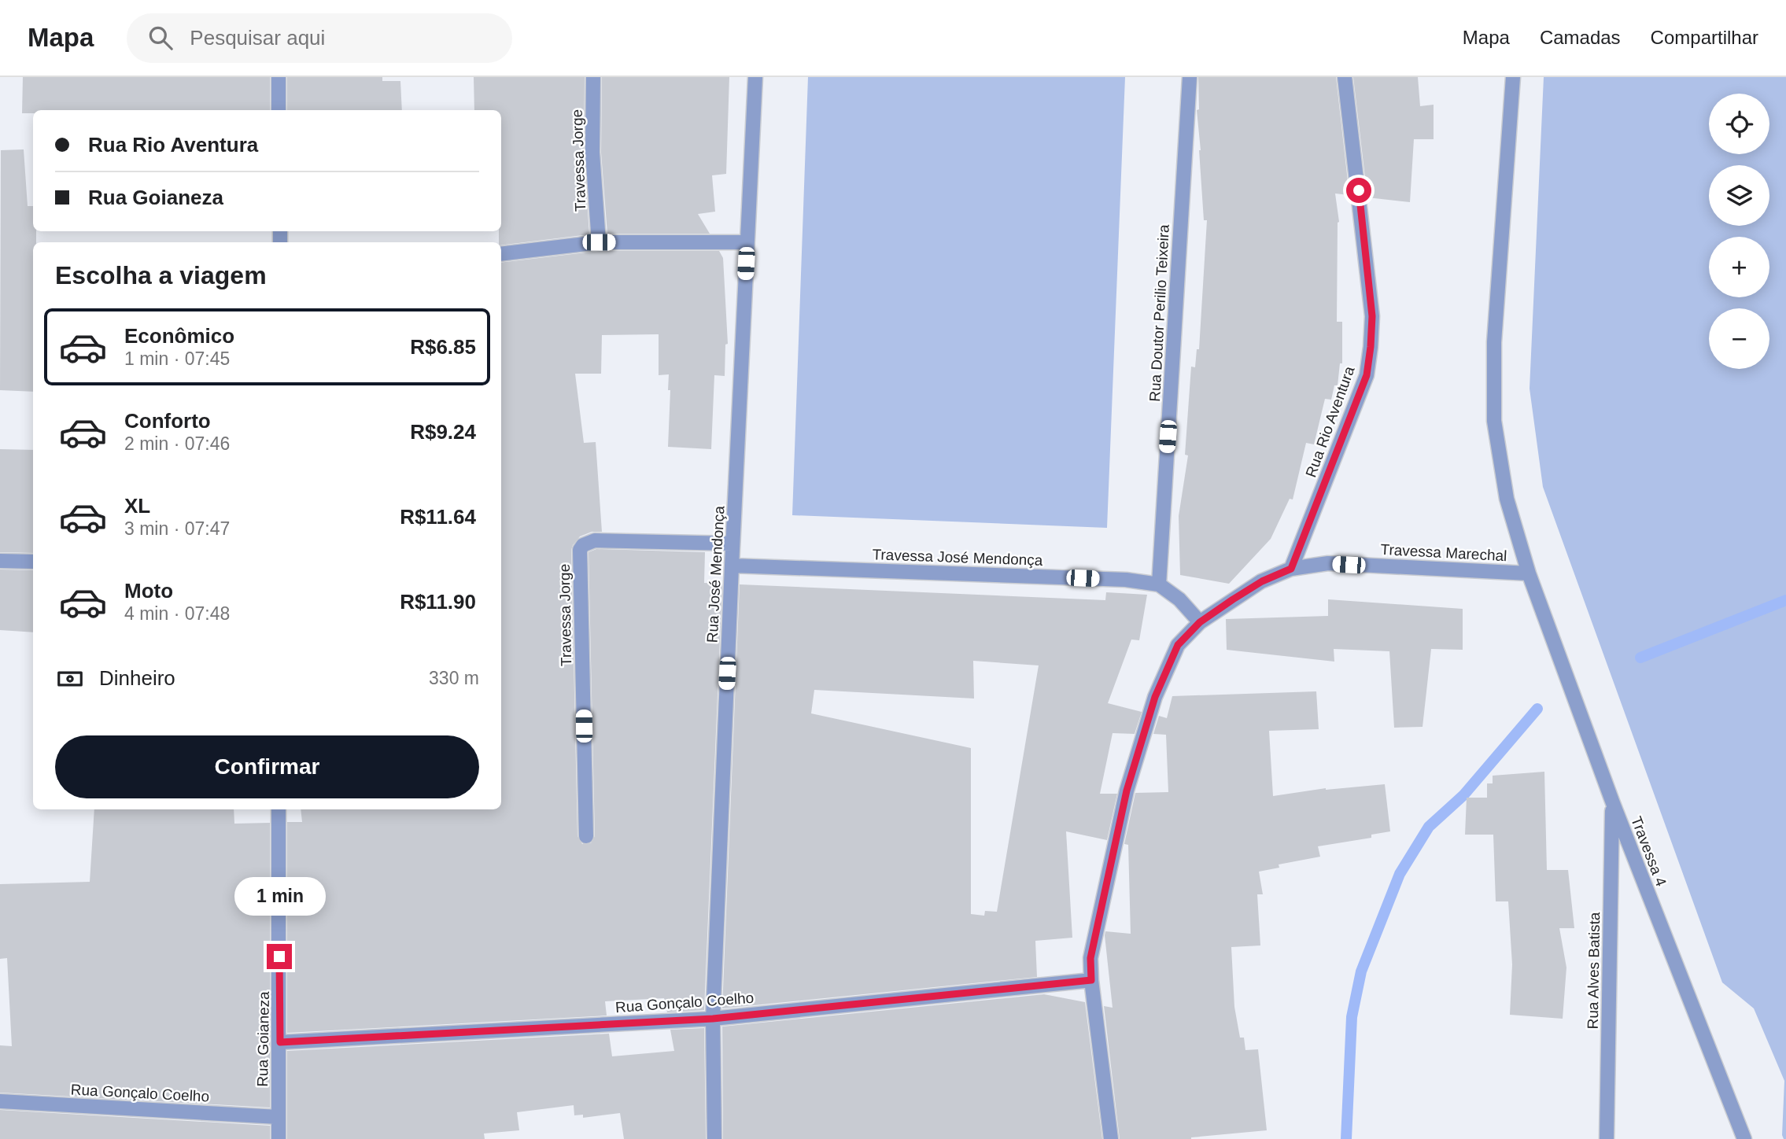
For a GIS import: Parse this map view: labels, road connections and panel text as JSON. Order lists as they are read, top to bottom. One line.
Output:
{"streets":{"street":["Travessa Jorge","Rua Doutor Perilio Teixeira","Rua Rio Aventura","Travessa Marechal","Travessa José Mendonça","Rua José Mendonça","Travessa 4","Rua Alves Batista","Rua Gonçalo Coelho","Rua Goianeza"]},"crossings":[["Travessa Jorge","Rua José Mendonça"],["Rua Doutor Perilio Teixeira","Travessa José Mendonça"],["Rua Rio Aventura","Travessa Marechal"],["Travessa Marechal","Travessa 4"],["Travessa José Mendonça","Rua José Mendonça"],["Rua José Mendonça","Rua Gonçalo Coelho"],["Travessa 4","Rua Alves Batista"],["Rua Gonçalo Coelho","Rua Goianeza"]],"page":{"header":"Mapa","search":"Pesquisar aqui","nav":["Mapa","Camadas","Compartilhar"],"map_buttons":["+","−"],"banner":["Rua Rio Aventura","Rua Goianeza"],"heading":"Escolha a viagem","list":[{"name":"Econômico","note":"1 min · 07:45","value":"R$6.85"},{"name":"Conforto","note":"2 min · 07:46","value":"R$9.24"},{"name":"XL","note":"3 min · 07:47","value":"R$11.64"},{"name":"Moto","note":"4 min · 07:48","value":"R$11.90"}],"pay":["Dinheiro","330 m"],"buttons":"Confirmar","bubble":"1 min"}}
